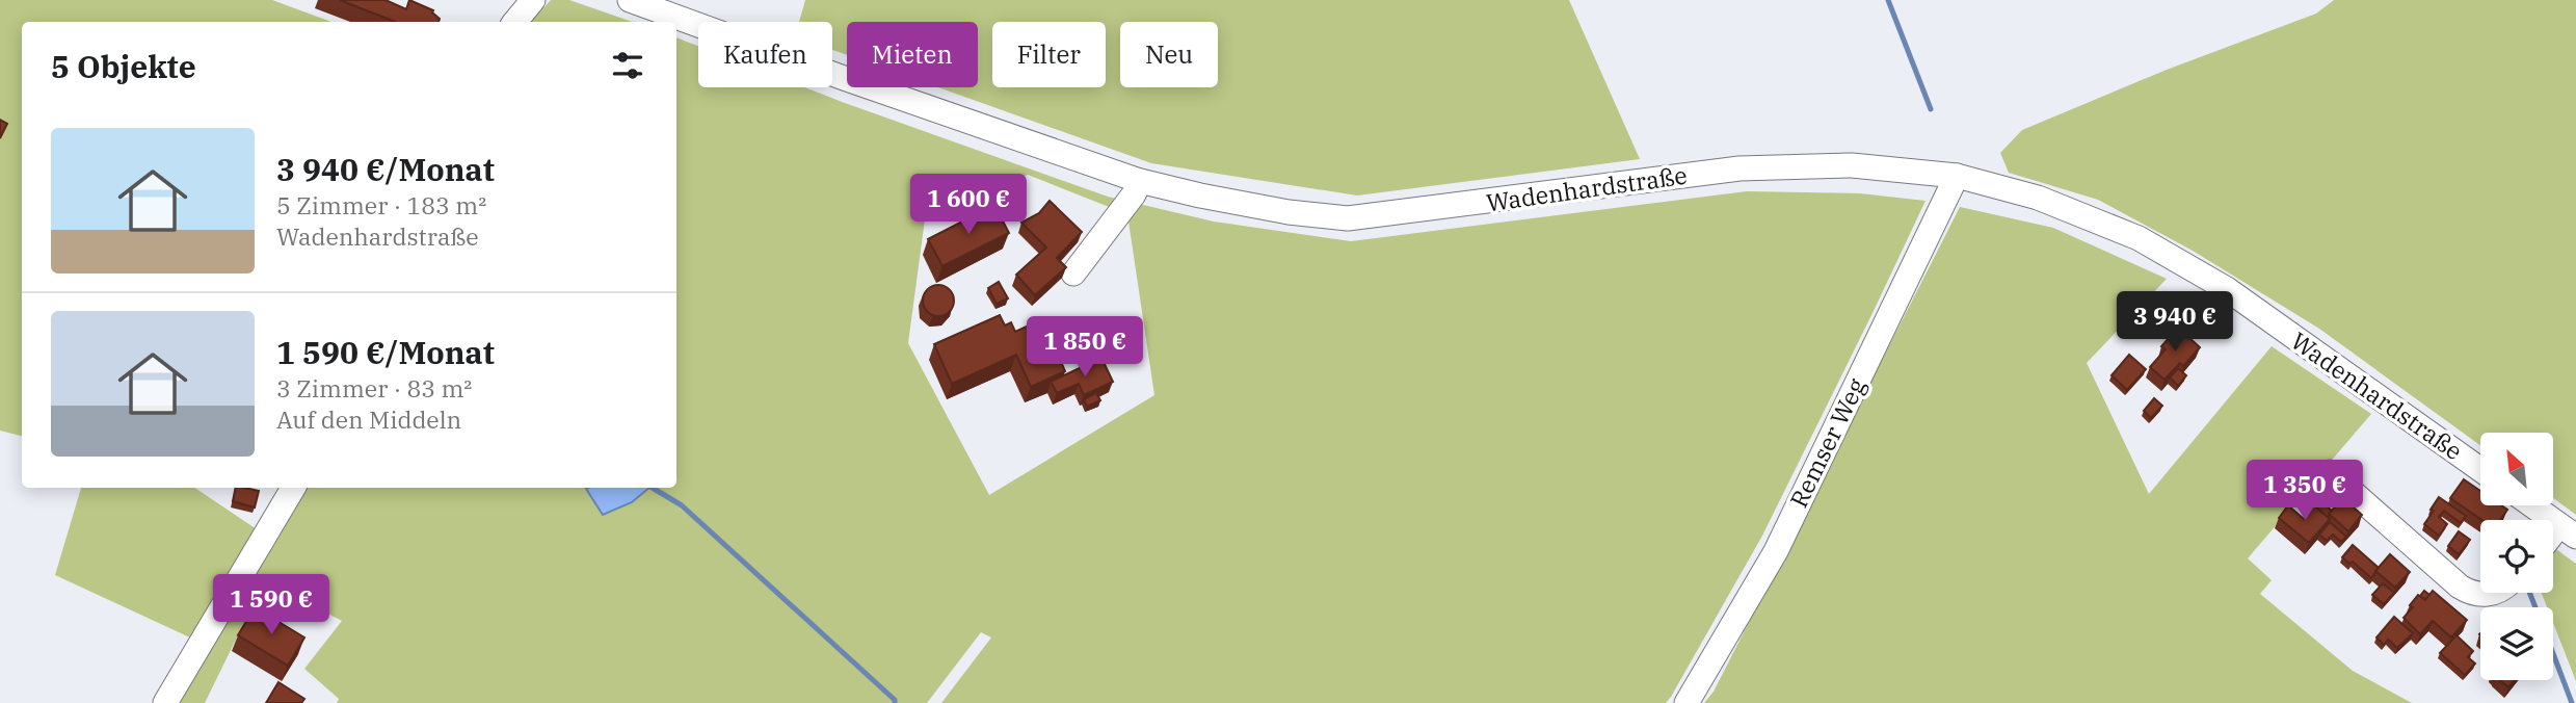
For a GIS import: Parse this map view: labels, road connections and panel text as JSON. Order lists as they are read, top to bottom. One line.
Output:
{"streets":{"street":["Wadenhardstraße","Remser Weg"]},"crossings":[["Wadenhardstraße","Remser Weg"]],"north":"top left","page":{"chip":["Kaufen","Mieten","Filter","Neu"],"heading":"5 Objekte","list":[{"name":"3 940 €/Monat","note":"5 Zimmer · 183 m² · Wadenhardstraße"},{"name":"1 590 €/Monat","note":"3 Zimmer · 83 m² · Auf den Middeln"}],"price":["1 600 €","3 940 €","1 850 €","1 350 €","1 590 €"]}}
